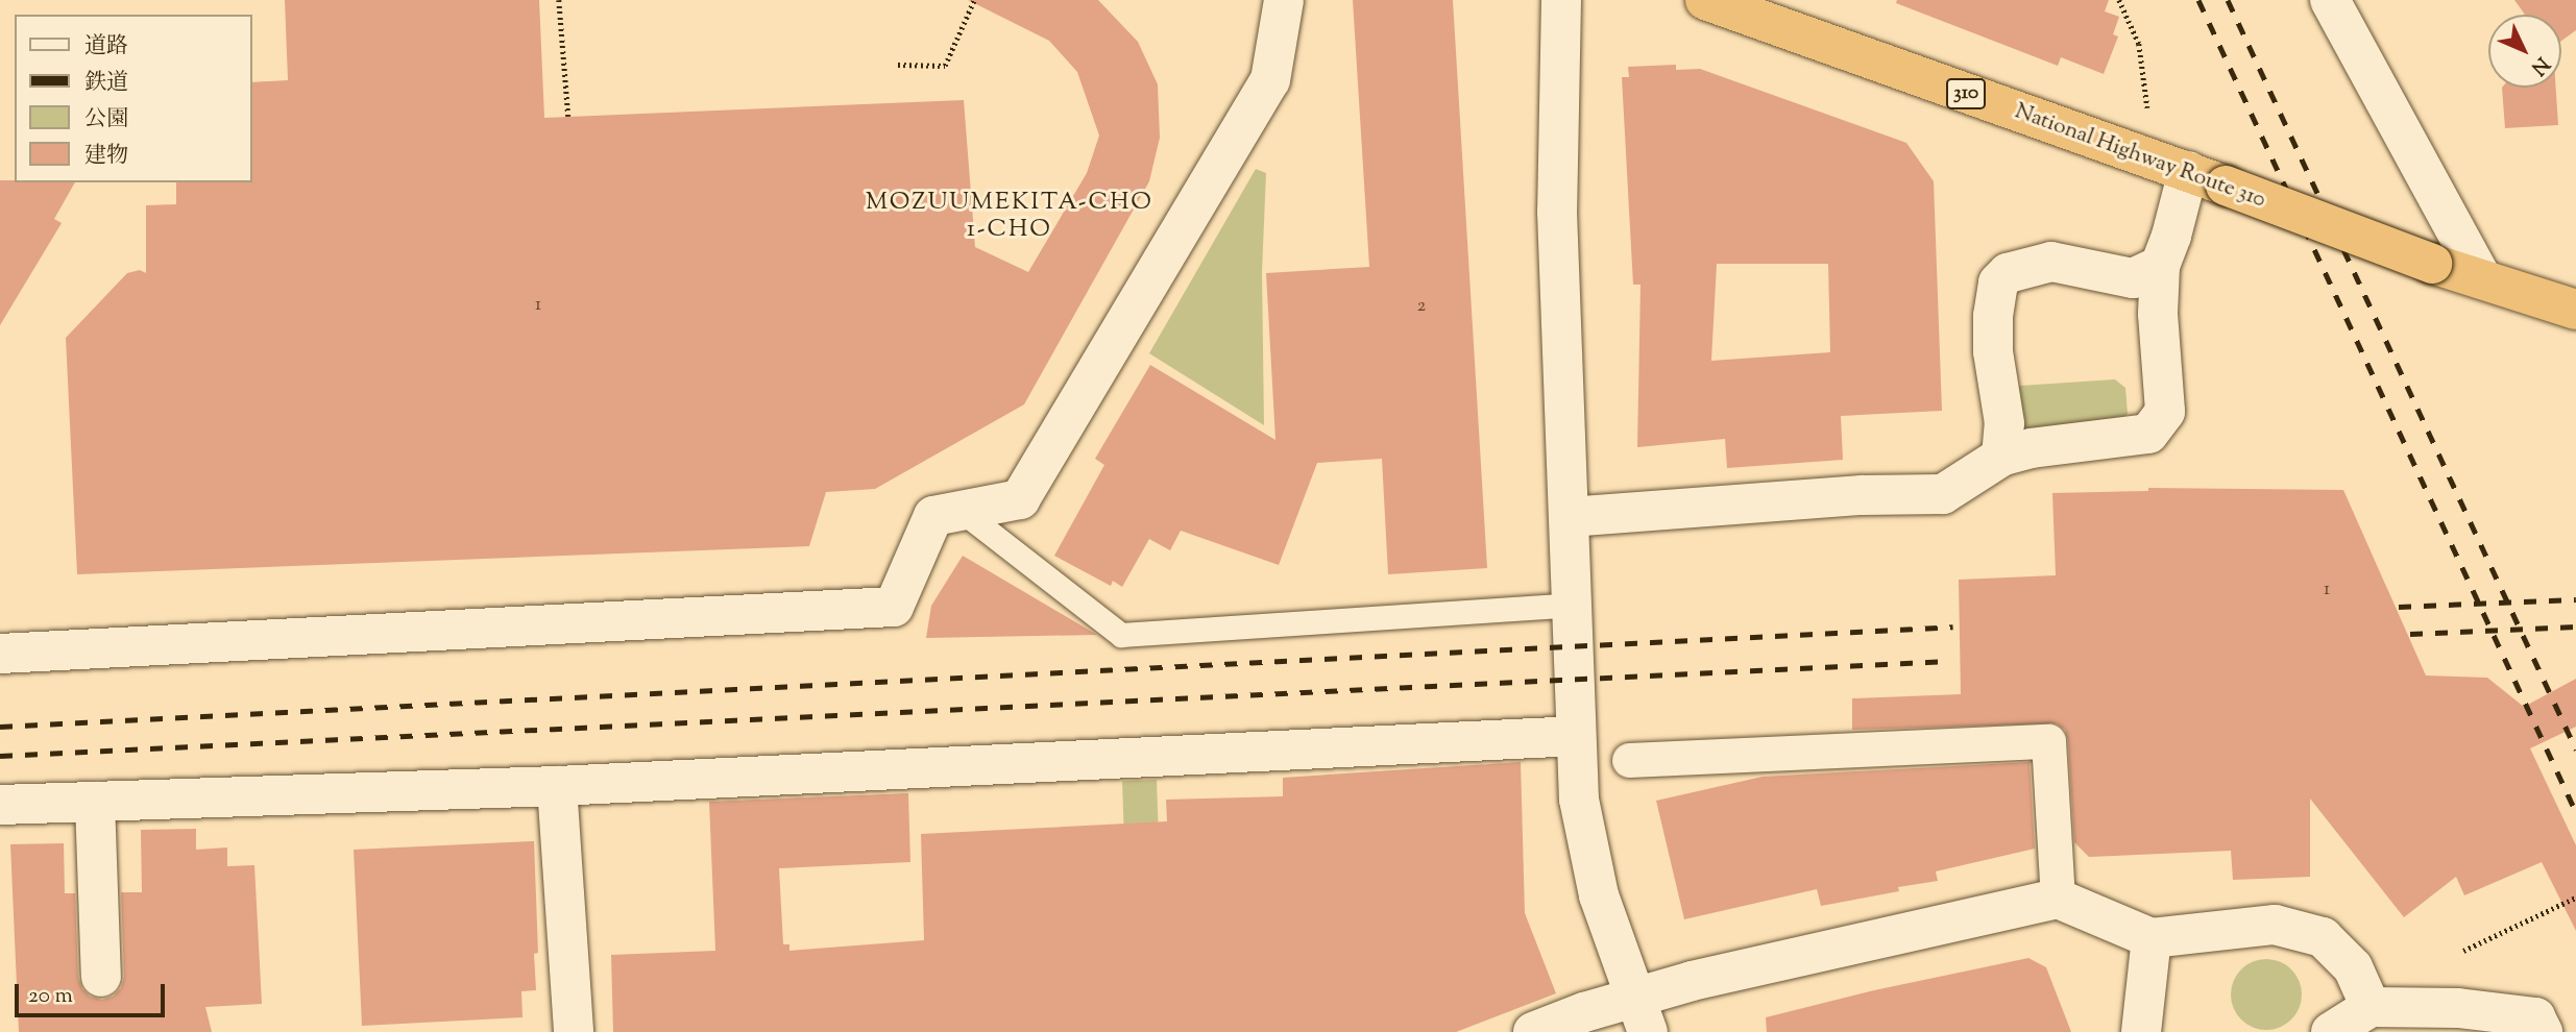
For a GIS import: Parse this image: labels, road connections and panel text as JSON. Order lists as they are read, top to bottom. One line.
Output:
{"streets":{"highway":["310","National Highway Route 310"]},"districts":["MOZUUMEKITA-CHO 1-CHO"],"house_numbers":["1","2","1"],"legend":["道路","鉄道","公園","建物"],"scale_bar":"20 m","north":"bottom right"}
